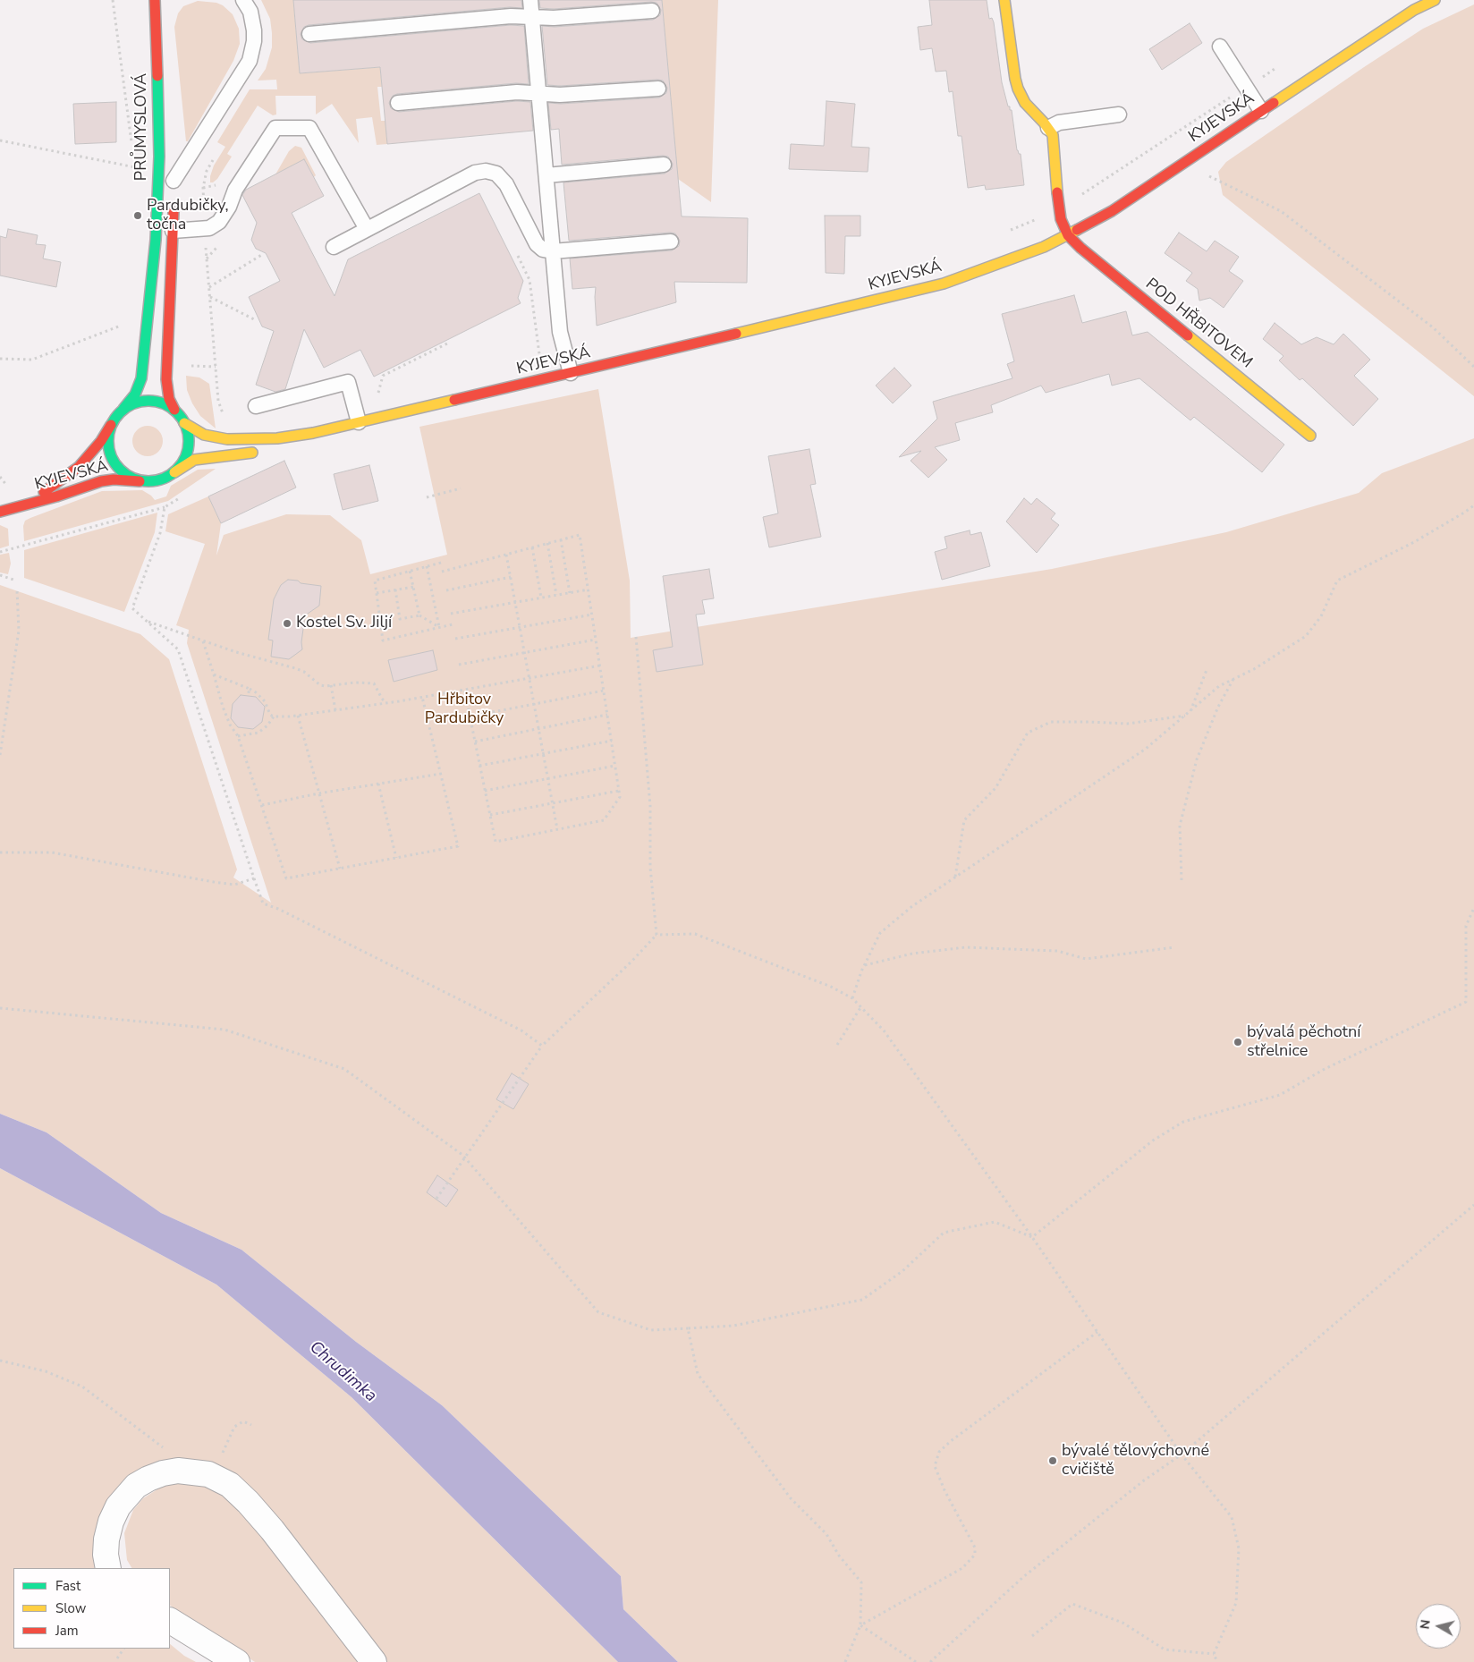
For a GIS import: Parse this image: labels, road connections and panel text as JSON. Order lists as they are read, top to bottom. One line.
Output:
{"streets":{"street":["KYJEVSKÁ","PRŮMYSLOVÁ","POD HŘBITOVEM"]},"crossings":[["KYJEVSKÁ","PRŮMYSLOVÁ"],["KYJEVSKÁ","POD HŘBITOVEM"]],"water":["Chrudimka"],"parks":["Hřbitov Pardubičky"],"places":["Pardubičky, točna","Kostel Sv. Jiljí","bývalá pěchotní střelnice","bývalé tělovýchovné cvičiště"],"legend":["Fast","Slow","Jam"],"north":"left"}
